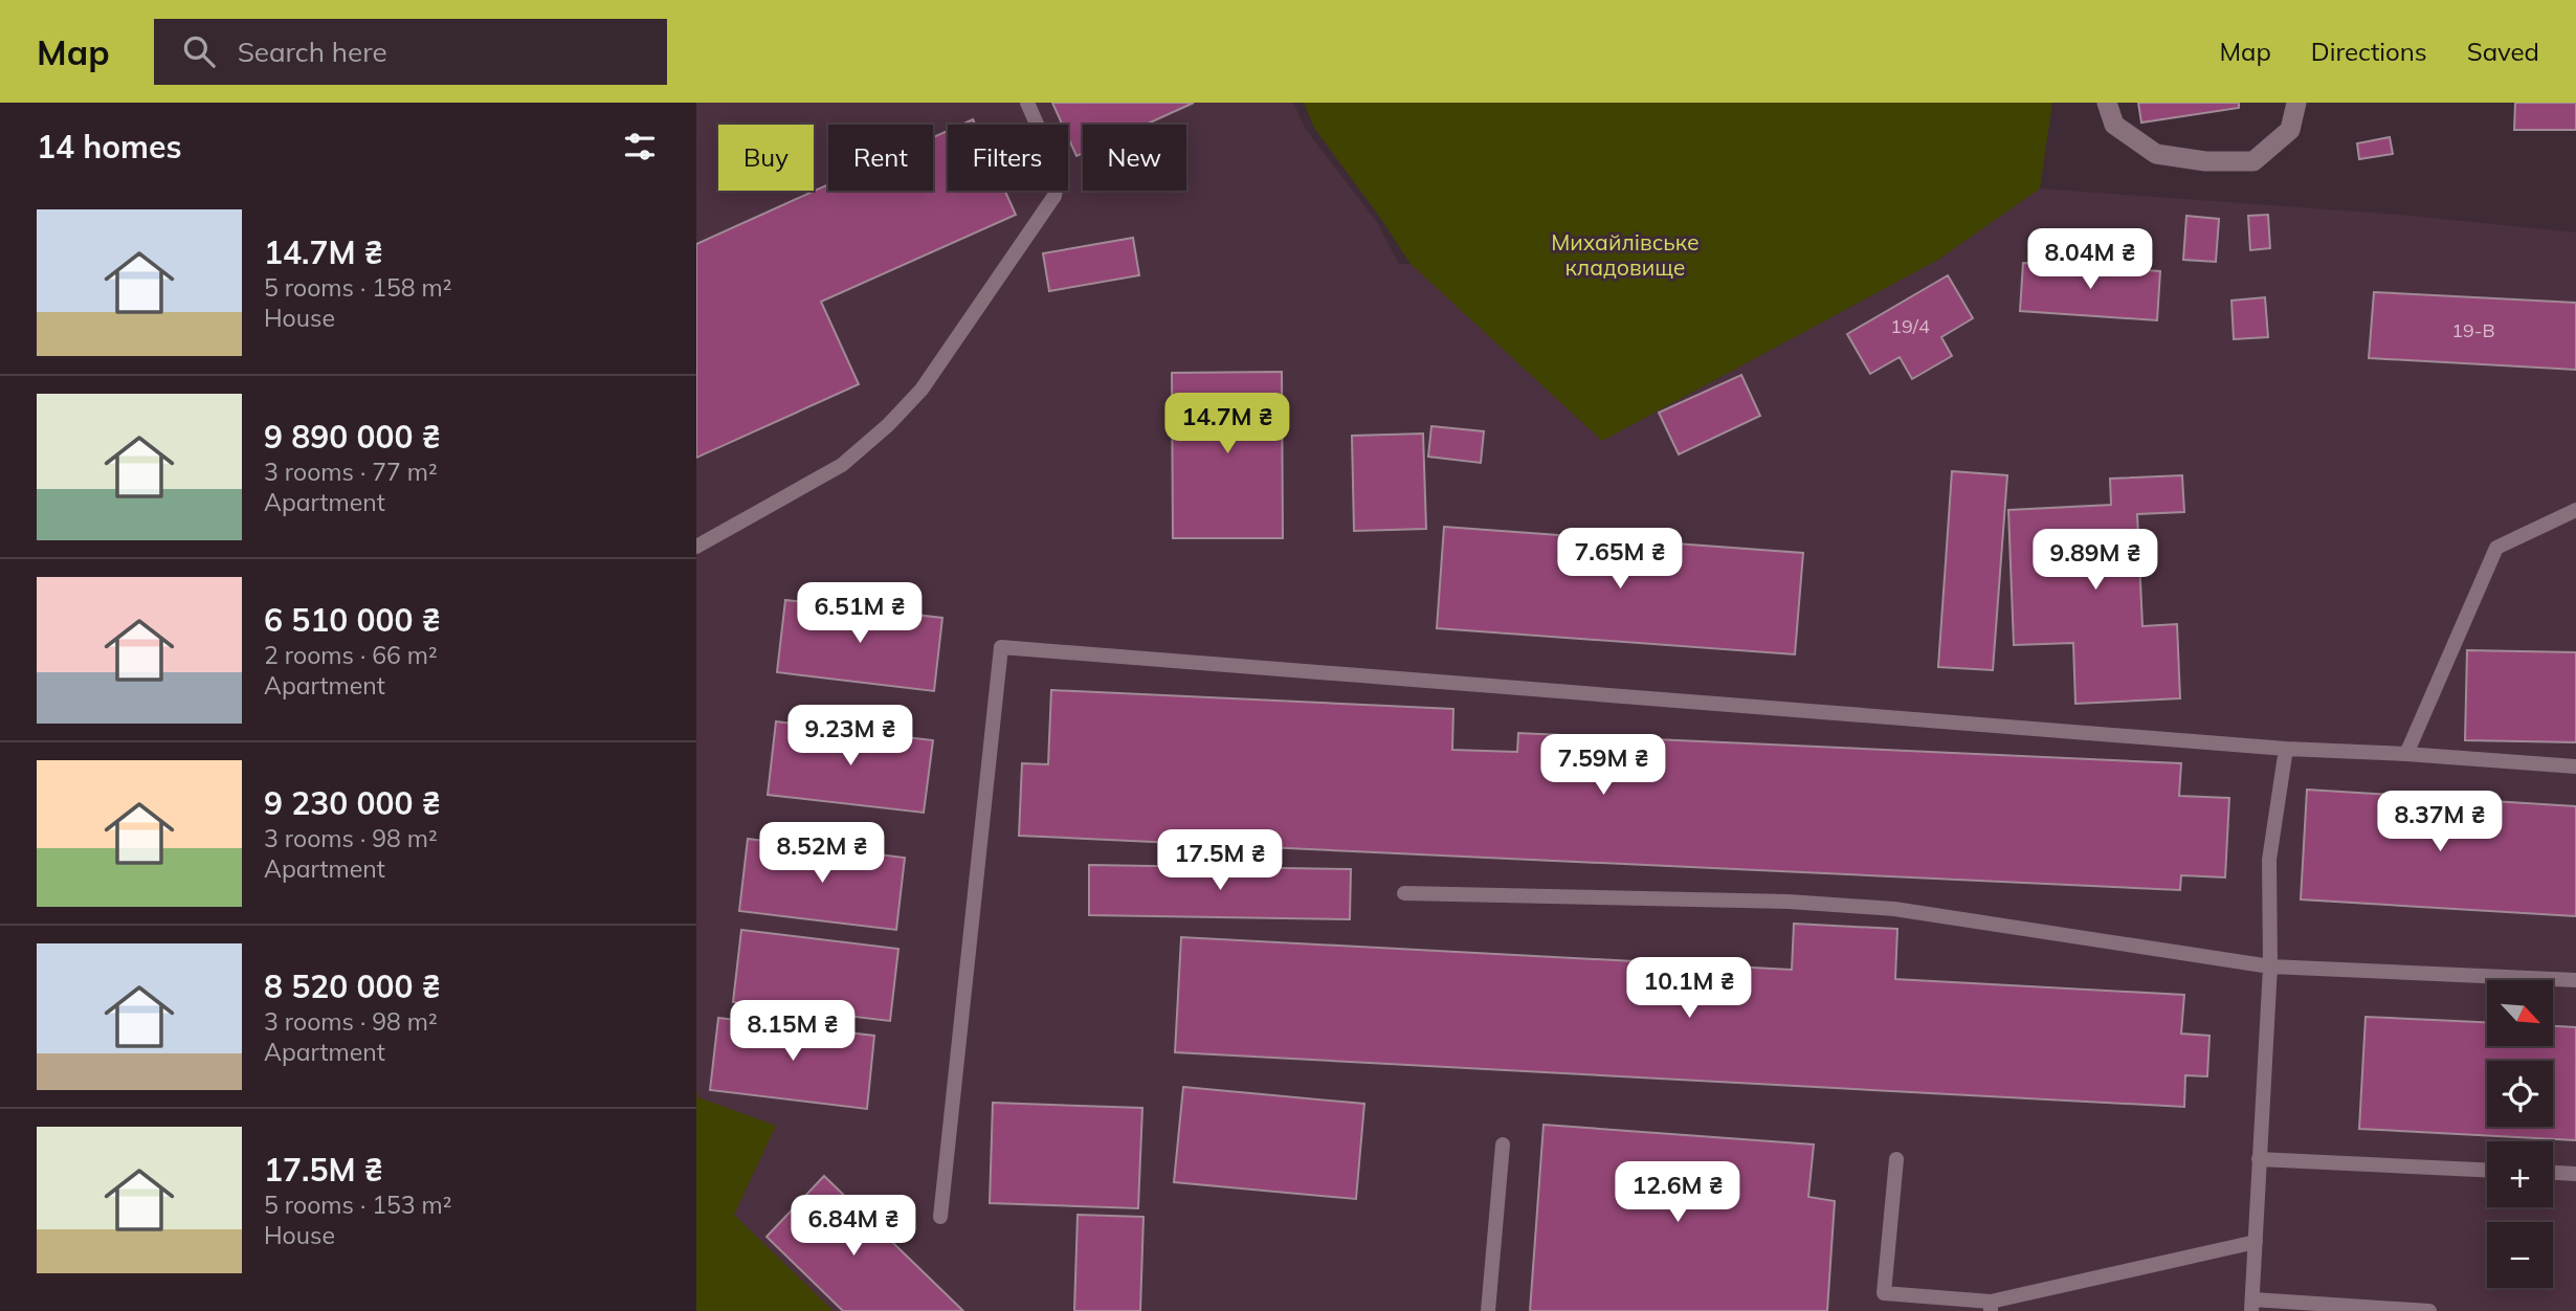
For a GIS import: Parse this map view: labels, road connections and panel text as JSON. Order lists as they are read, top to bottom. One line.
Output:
{"parks":["Михайлівське кладовище"],"house_numbers":["19/4","19-В"],"north":"bottom right","page":{"header":"Map","search":"Search here","nav":["Map","Directions","Saved"],"heading":"14 homes","chip":["Buy","Rent","Filters","New"],"list":[{"name":"14.7M ₴","note":"5 rooms · 158 m² · House"},{"name":"9 890 000 ₴","note":"3 rooms · 77 m² · Apartment"},{"name":"6 510 000 ₴","note":"2 rooms · 66 m² · Apartment"},{"name":"9 230 000 ₴","note":"3 rooms · 98 m² · Apartment"},{"name":"8 520 000 ₴","note":"3 rooms · 98 m² · Apartment"},{"name":"17.5M ₴","note":"5 rooms · 153 m² · House"}],"price":["8.04M ₴","14.7M ₴","7.65M ₴","9.89M ₴","6.51M ₴","9.23M ₴","7.59M ₴","8.37M ₴","8.52M ₴","17.5M ₴","10.1M ₴","8.15M ₴","12.6M ₴","6.84M ₴"],"map_buttons":["+","−"]}}
